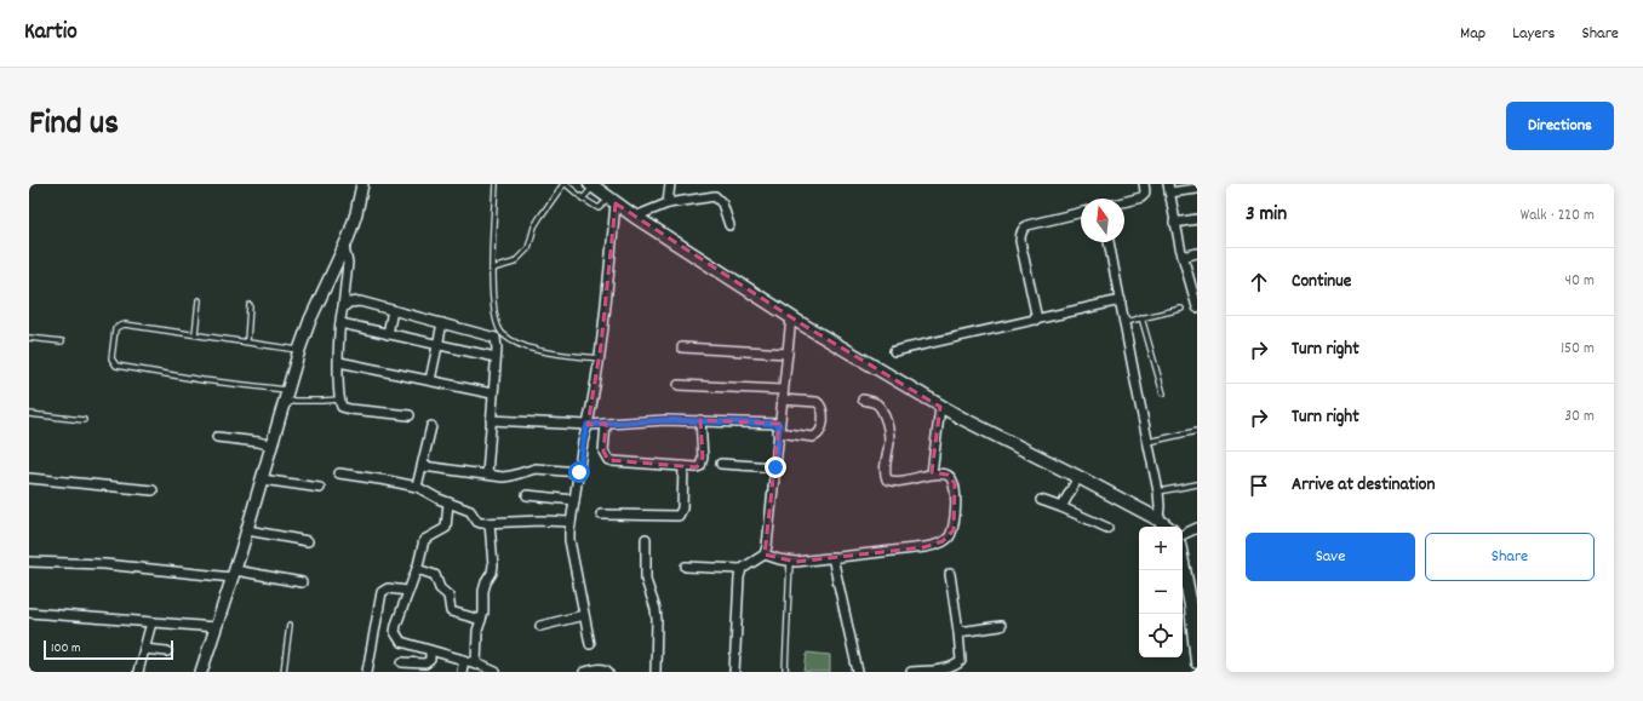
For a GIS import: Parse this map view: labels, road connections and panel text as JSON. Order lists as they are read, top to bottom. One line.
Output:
{"scale_bar":"100 m","north":"top","page":{"header":"Kartio","nav":["Map","Layers","Share"],"title":"Find us","buttons":["Directions",["Save","Share"]],"heading":["3 min","Walk · 220 m"],"list":[["Continue","40 m"],["Turn right","150 m"],["Turn right","30 m"],"Arrive at destination"],"map_buttons":["+","−"],"scale":"100 m"}}
